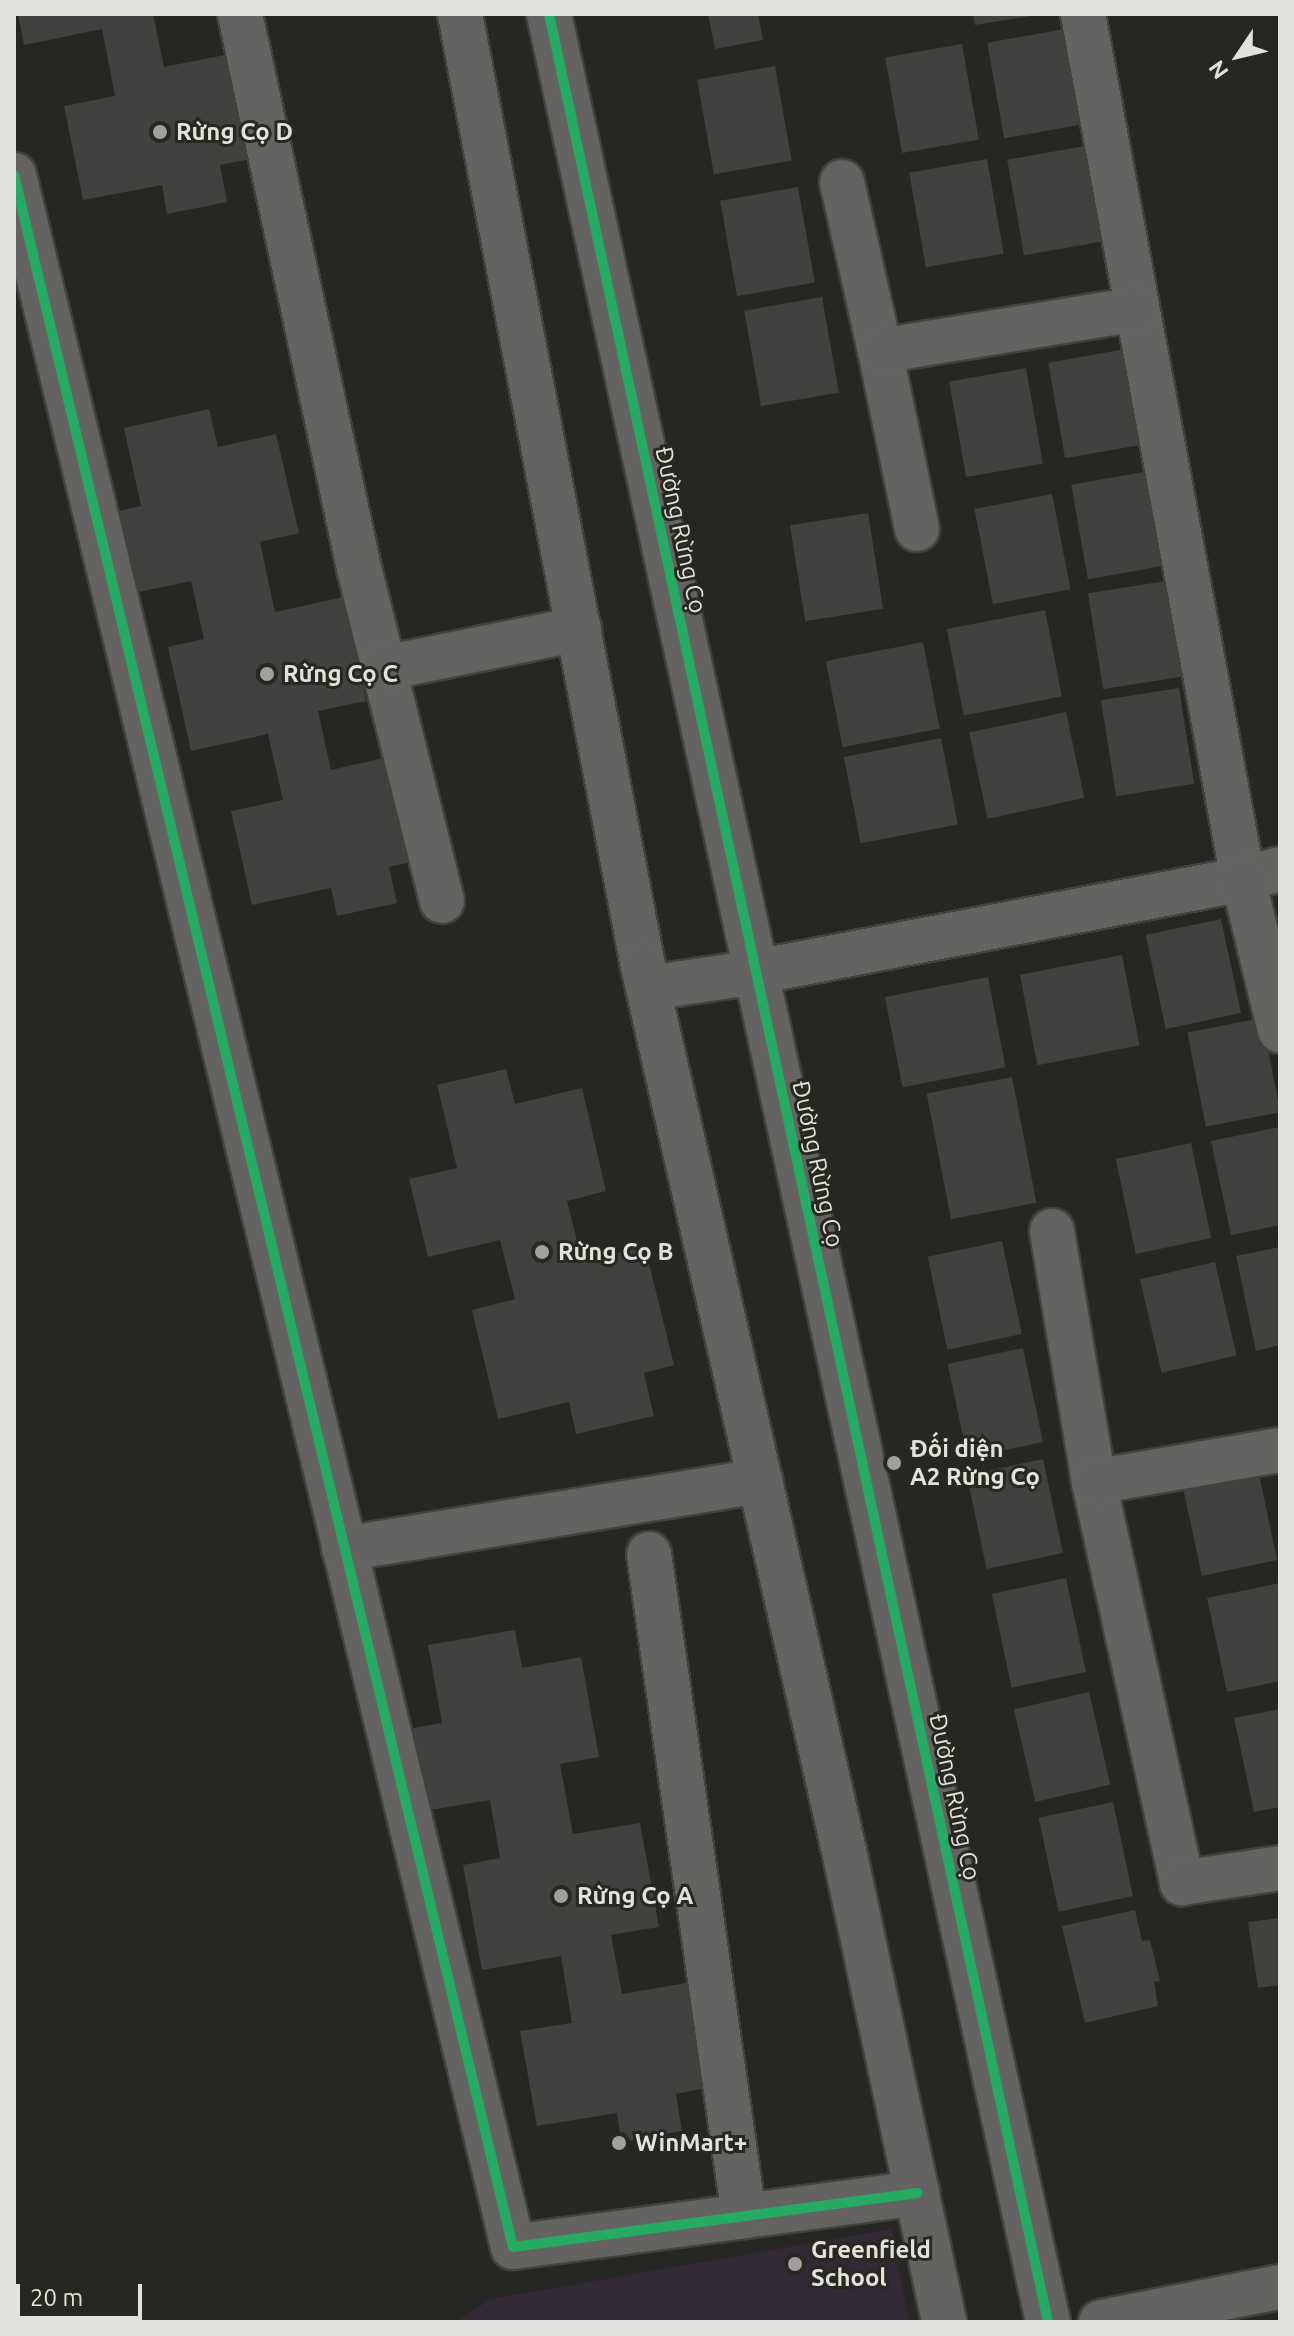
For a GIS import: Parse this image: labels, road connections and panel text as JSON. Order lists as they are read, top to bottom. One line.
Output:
{"streets":{"street":["Đường Rừng Cọ"]},"places":["Rừng Cọ D","Rừng Cọ C","Rừng Cọ B","Đối diện A2 Rừng Cọ","Rừng Cọ A","WinMart+","Greenfield School"],"scale_bar":"20 m","north":"bottom left"}
